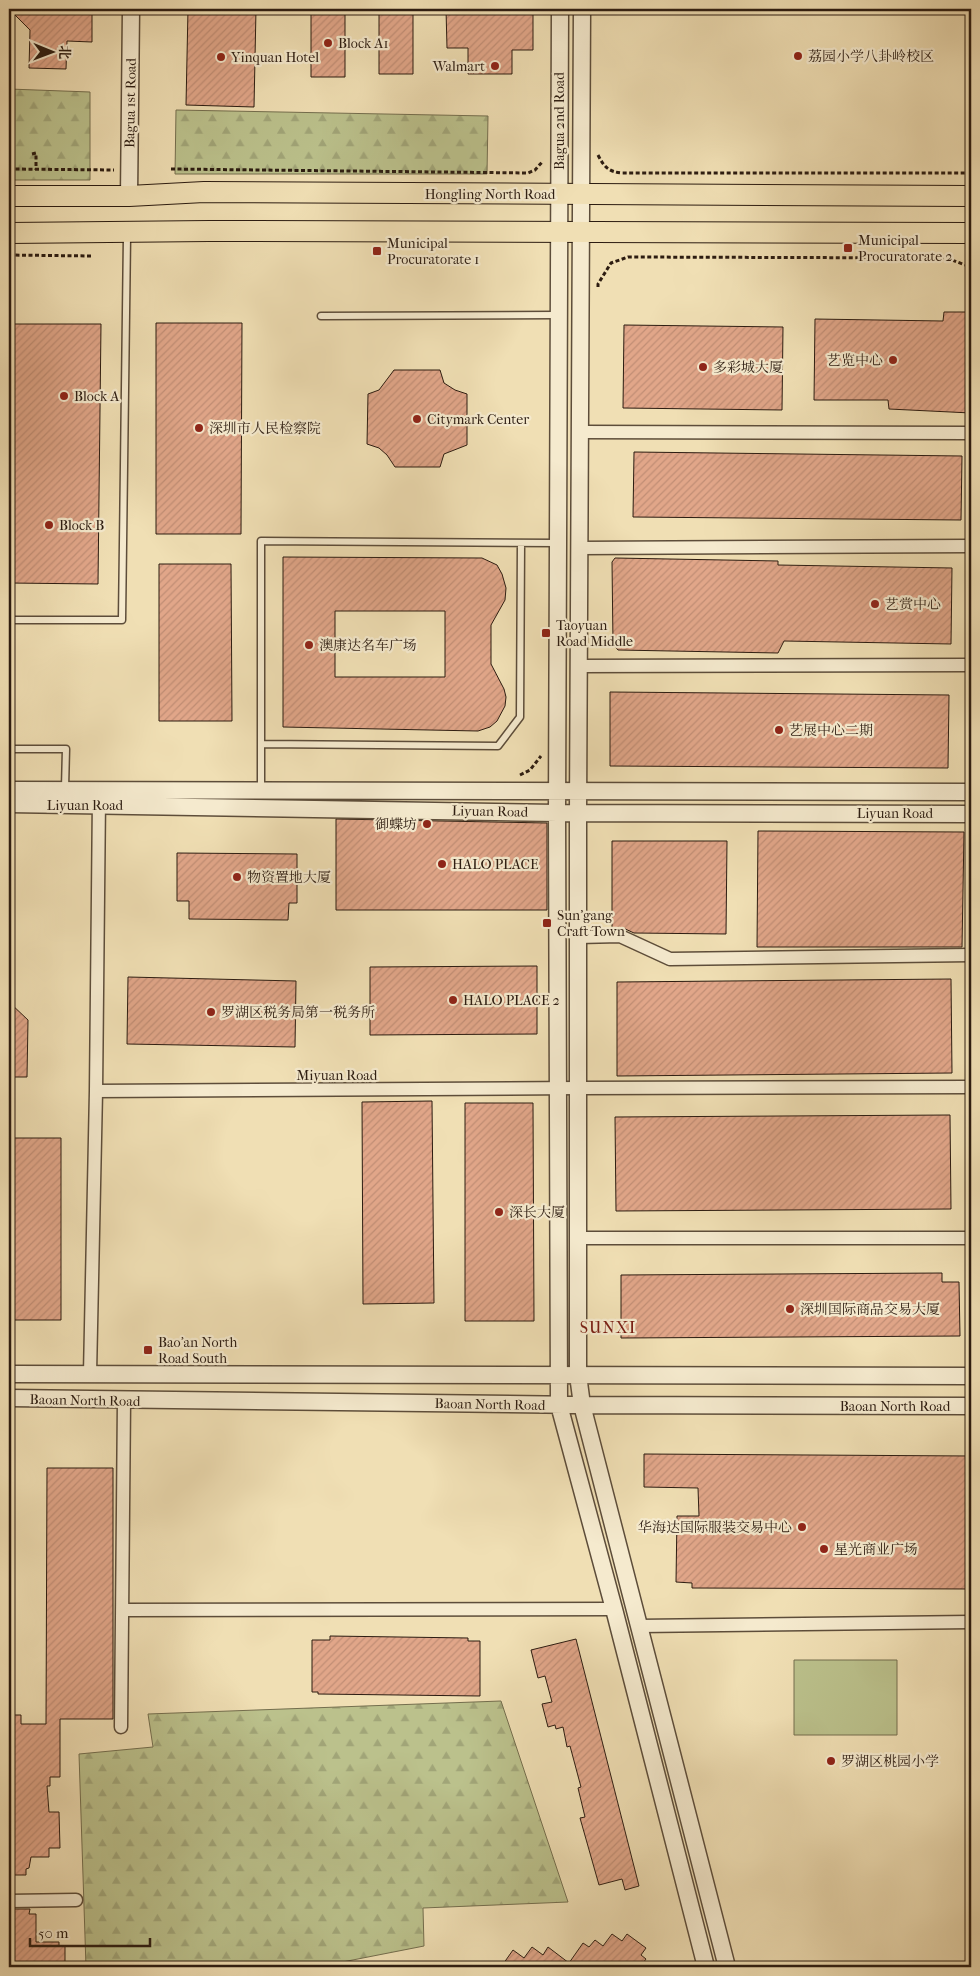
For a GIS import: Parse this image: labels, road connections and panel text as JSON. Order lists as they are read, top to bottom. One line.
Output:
{"streets":{"main road":["Hongling North Road"],"street":["Bagua 1st Road","Bagua 2nd Road","Liyuan Road","Miyuan Road","Baoan North Road"]},"crossings":[["Bagua 1st Road","Hongling North Road"],["Bagua 2nd Road","Hongling North Road"],["Bagua 2nd Road","Liyuan Road"],["Bagua 2nd Road","Miyuan Road"],["Bagua 2nd Road","Baoan North Road"]],"districts":["SUNXI"],"places":{"other":["Block A1","荔园小学八卦岭校区","Yinquan Hotel","Walmart","艺览中心","多彩城大厦","Block A","Citymark Center","深圳市人民检察院","Block B","艺赏中心","澳康达名车广场","艺展中心二期","御蝶坊","HALO PLACE","物资置地大厦","HALO PLACE 2","罗湖区税务局第一税务所","深长大厦","深圳国际商品交易大厦","华海达国际服装交易中心","星光商业广场","罗湖区桃园小学"],"transit":["Municipal Procuratorate 2","Municipal Procuratorate 1","Taoyuan Road Middle","Sun'gang Craft Town","Bao'an North Road South"]},"scale_bar":"50 m","north":"right"}
